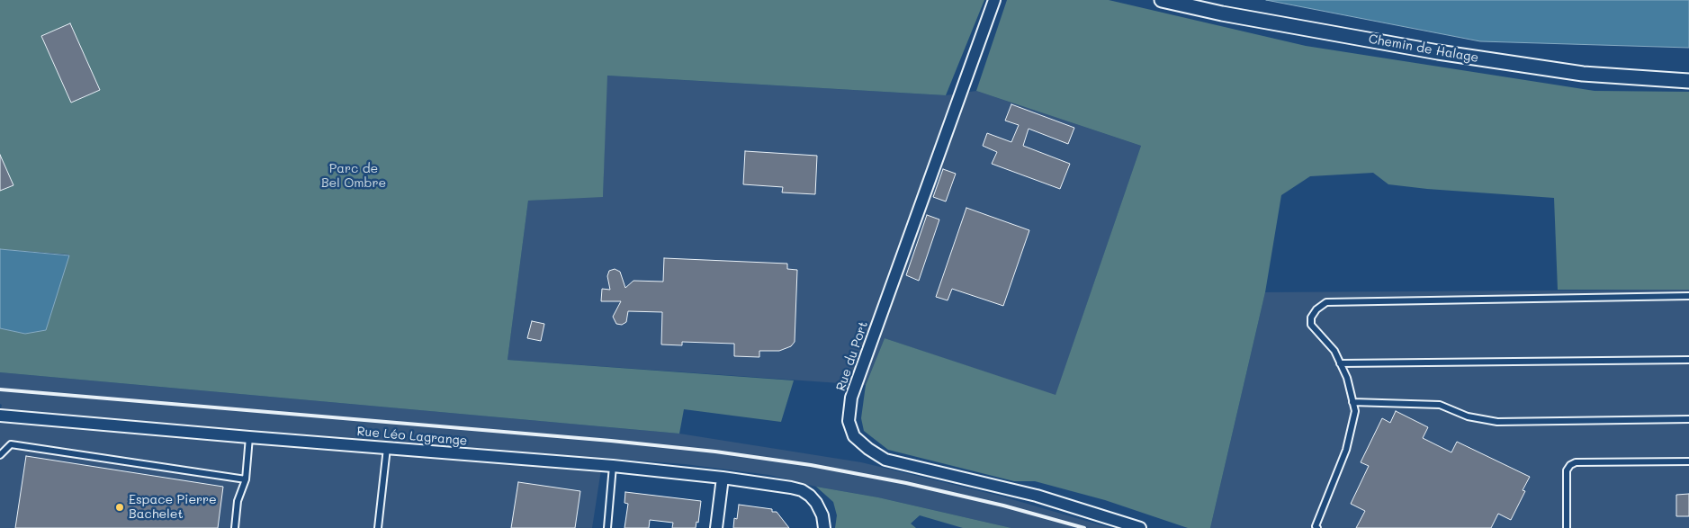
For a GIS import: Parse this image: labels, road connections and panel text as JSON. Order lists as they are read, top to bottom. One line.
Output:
{"streets":{"street":["Chemin de Halage","Rue du Port","Rue Léo Lagrange"]},"parks":["Parc de Bel Ombre"],"places":["Espace Pierre Bachelet"]}
